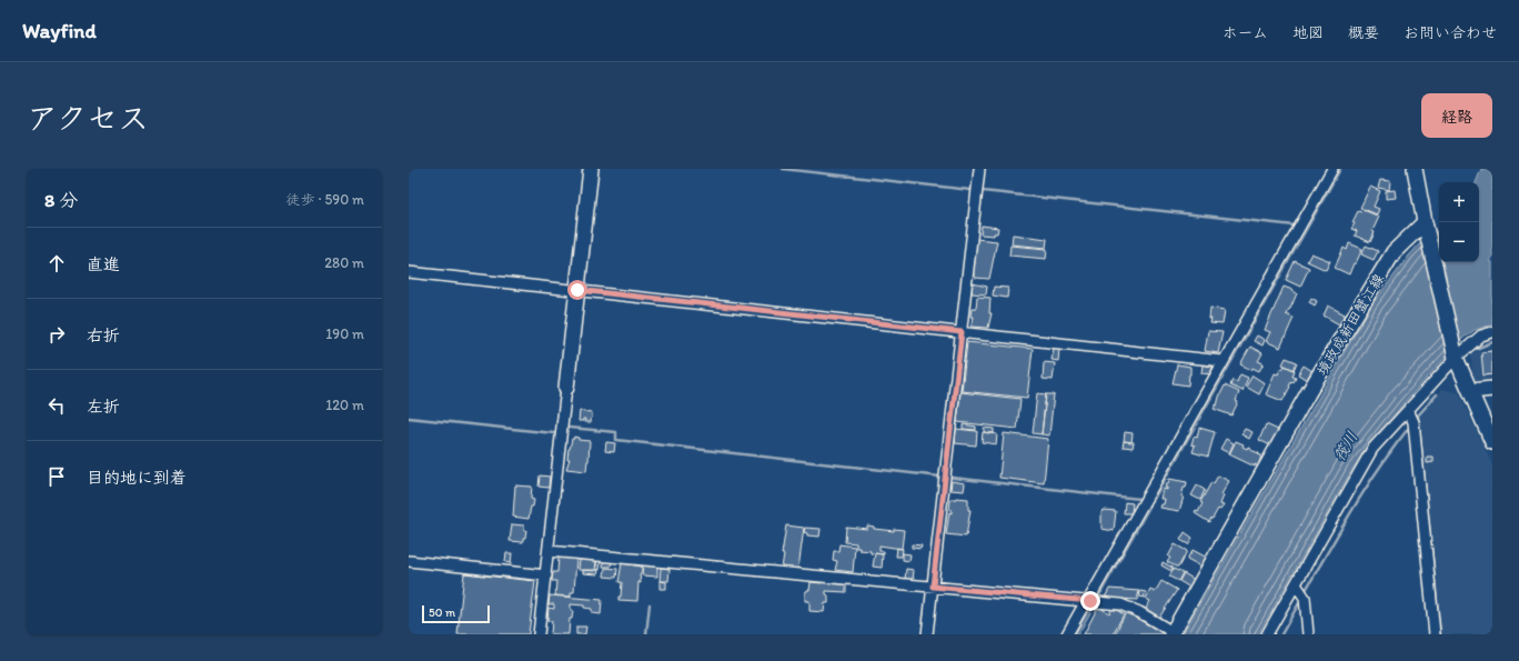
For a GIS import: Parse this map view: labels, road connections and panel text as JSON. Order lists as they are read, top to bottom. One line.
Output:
{"streets":{"main road":["境政成新田蟹江線"]},"water":["筏川"],"scale_bar":"50 m","page":{"header":"Wayfind","nav":["ホーム","地図","概要","お問い合わせ"],"title":"アクセス","buttons":"経路","heading":["8 分","徒歩 · 590 m"],"map_buttons":["+","−"],"list":[["直進","280 m"],["右折","190 m"],["左折","120 m"],"目的地に到着"],"scale":"50 m"}}
